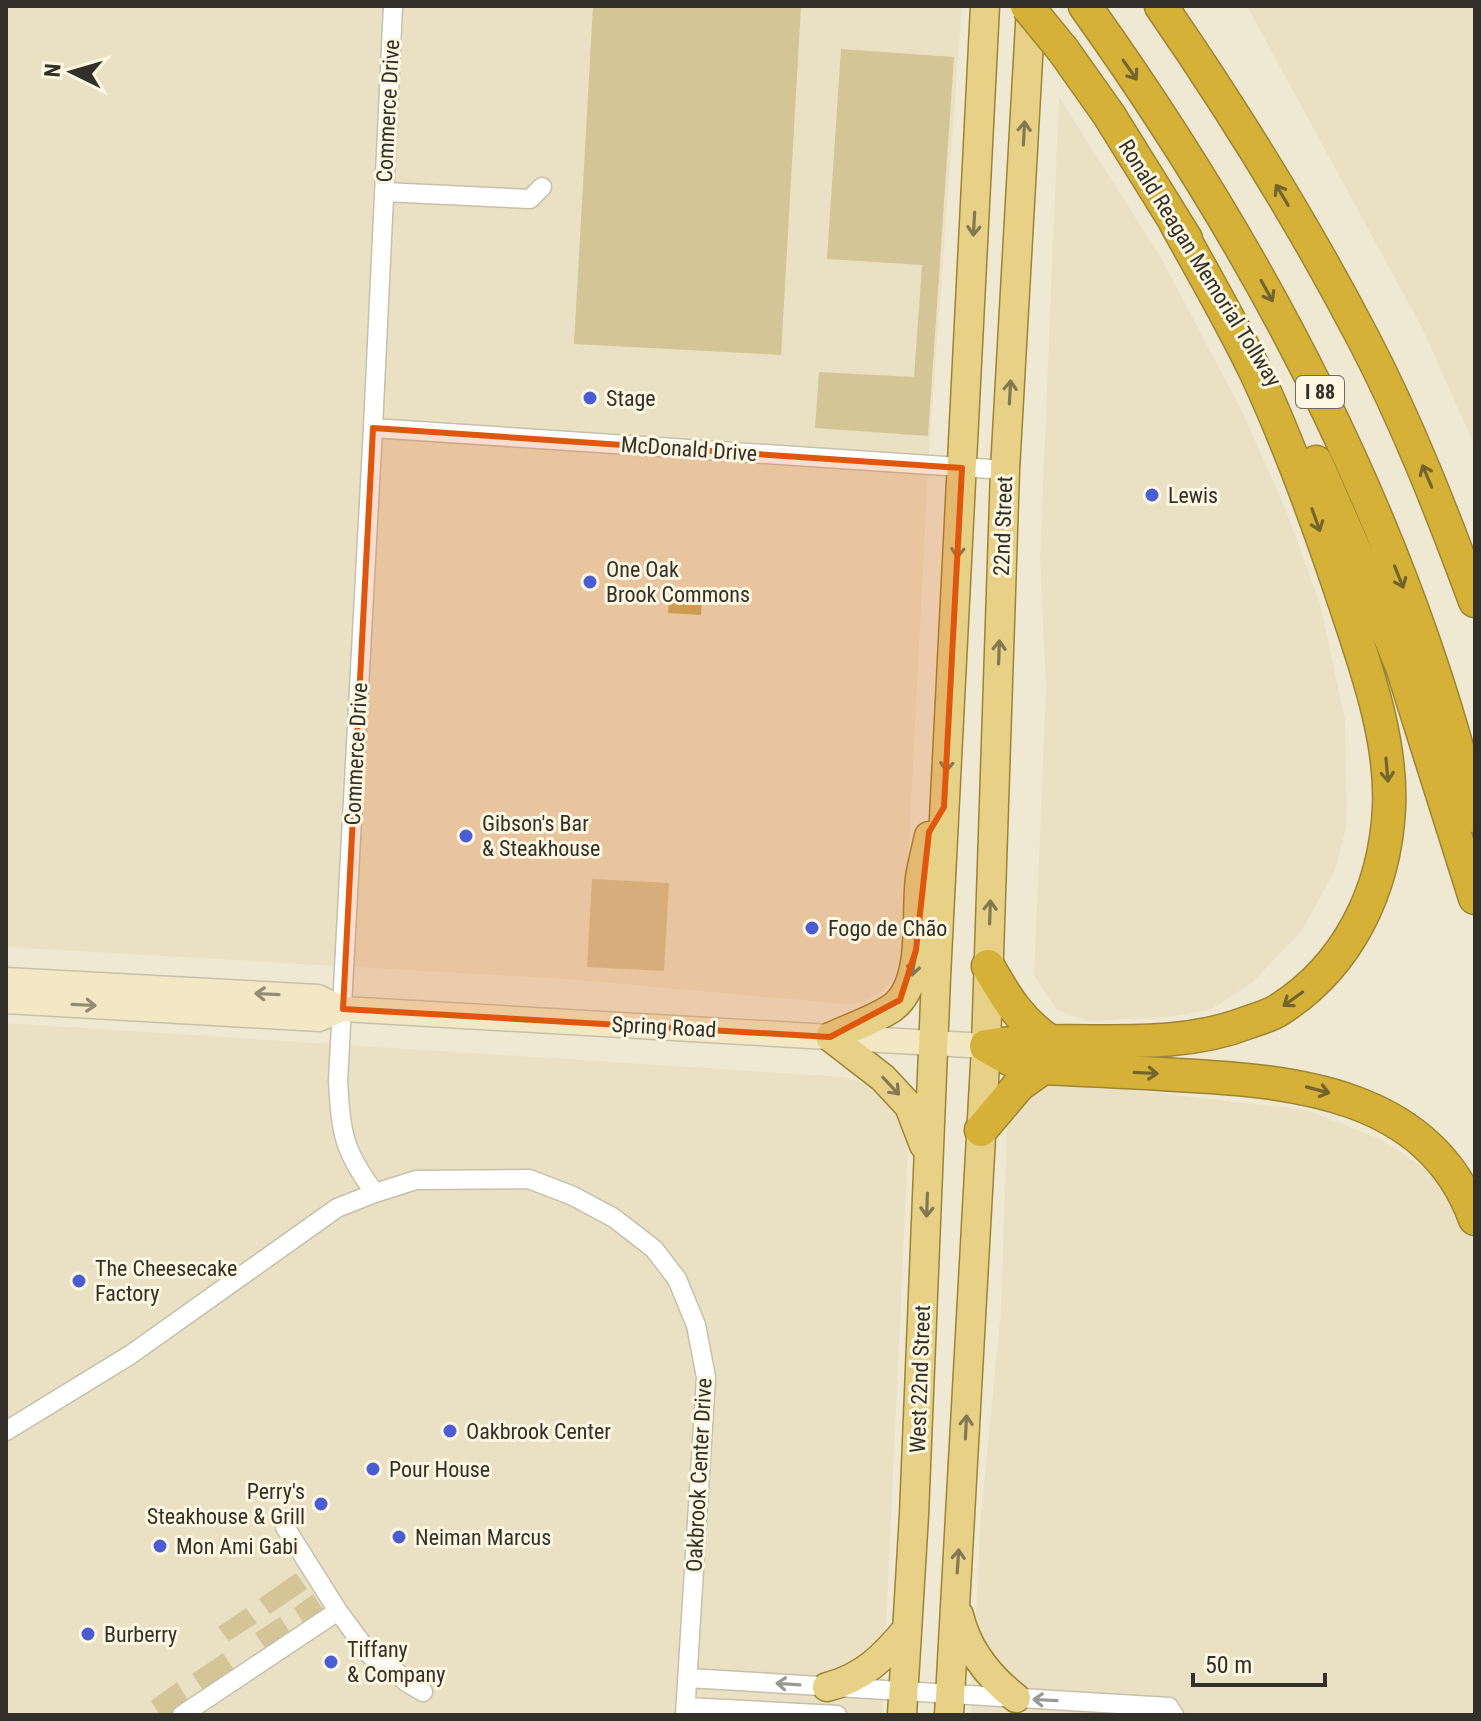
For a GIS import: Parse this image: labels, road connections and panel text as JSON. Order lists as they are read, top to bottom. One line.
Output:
{"streets":{"highway":["Ronald Reagan Memorial Tollway","I 88"],"main road":["22nd Street","West 22nd Street"],"street":["Commerce Drive","McDonald Drive","Spring Road","Oakbrook Center Drive"]},"crossings":[["Commerce Drive","McDonald Drive"],["Commerce Drive","Spring Road"],["Ronald Reagan Memorial Tollway","22nd Street"],["McDonald Drive","22nd Street"],["22nd Street","Spring Road"],["22nd Street","West 22nd Street"],["Spring Road","West 22nd Street"]],"places":["Stage","Lewis","One Oak Brook Commons","Gibson's Bar & Steakhouse","Fogo de Chão","The Cheesecake Factory","Oakbrook Center","Pour House","Perry's Steakhouse & Grill","Neiman Marcus","Mon Ami Gabi","Burberry","Tiffany & Company"],"scale_bar":"50 m","north":"left"}
